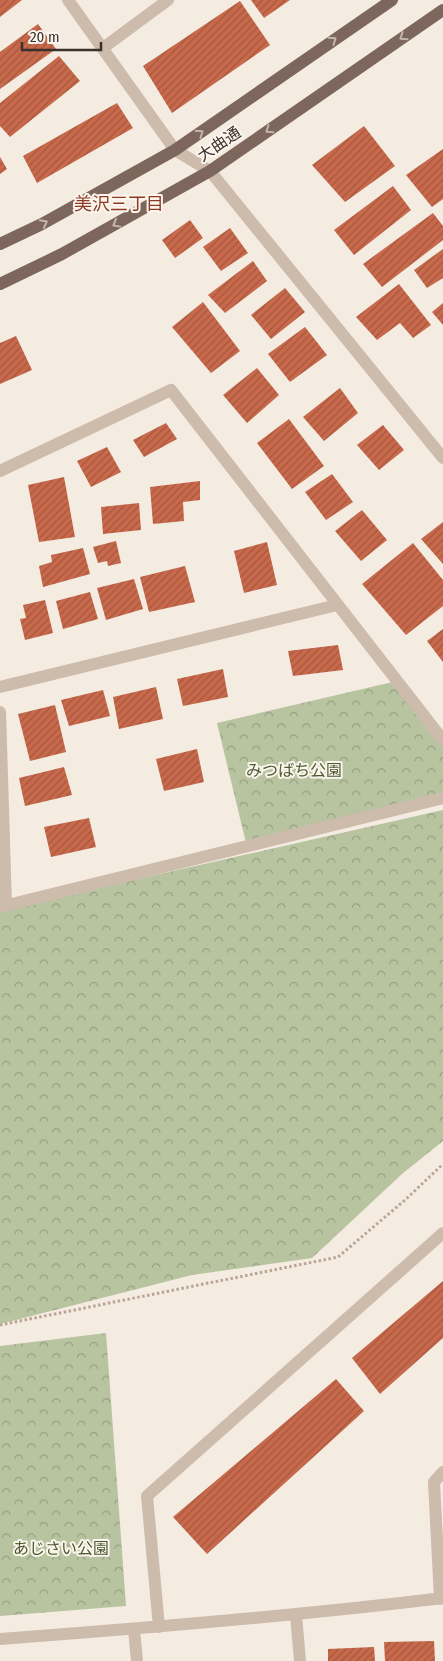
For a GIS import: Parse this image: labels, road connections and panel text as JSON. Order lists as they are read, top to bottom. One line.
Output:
{"streets":{"main road":["大曲通"]},"districts":["美沢三丁目"],"parks":["みつばち公園","あじさい公園"],"scale_bar":"20 m"}
